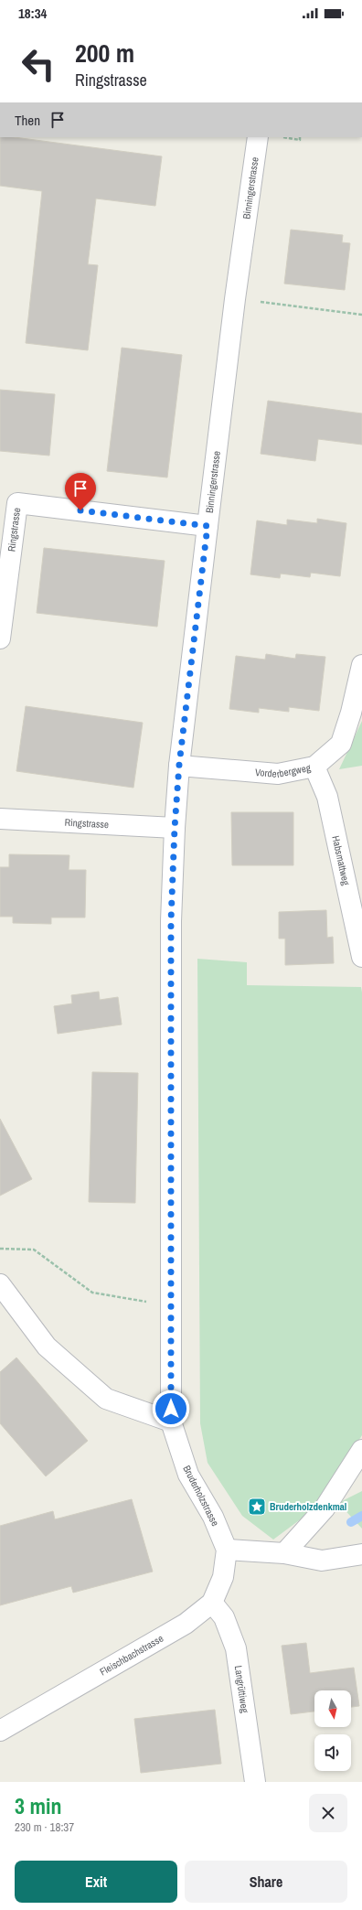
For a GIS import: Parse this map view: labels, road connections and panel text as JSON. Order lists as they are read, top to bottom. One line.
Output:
{"streets":{"street":["Binningerstrasse","Ringstrasse","Vorderbergweg","Habsmattweg","Bruderholzstrasse","Fleischbachstrasse","Langrüttiweg"]},"crossings":[["Binningerstrasse","Ringstrasse"],["Binningerstrasse","Vorderbergweg"],["Binningerstrasse","Bruderholzstrasse"],["Vorderbergweg","Habsmattweg"],["Bruderholzstrasse","Fleischbachstrasse"],["Fleischbachstrasse","Langrüttiweg"]],"places":{"place":["Bruderholzdenkmal"]},"north":"bottom","page":{"status":"18:34","turn":["200 m","Ringstrasse"],"then":"Then","heading":["3 min","230 m · 18:37"],"buttons":["Exit","Share"]}}
